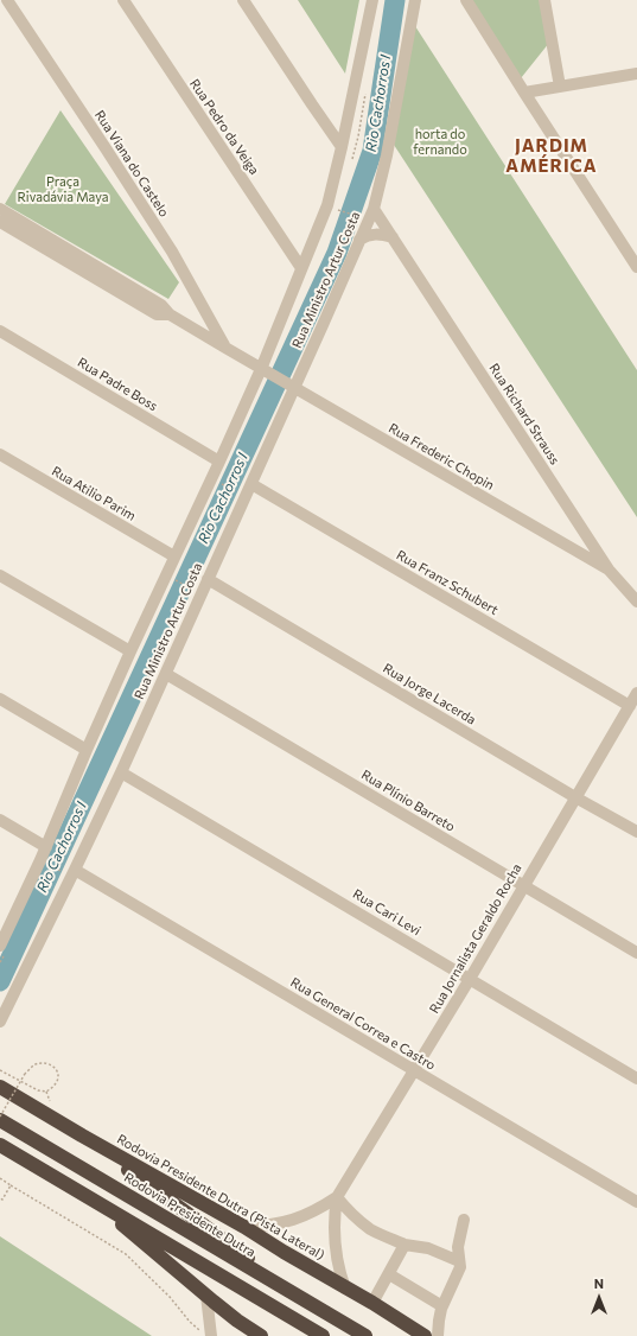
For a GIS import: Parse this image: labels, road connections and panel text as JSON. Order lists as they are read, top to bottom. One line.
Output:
{"streets":{"highway":["Rodovia Presidente Dutra (Pista Lateral)","Rodovia Presidente Dutra"],"street":["Rua Pedro da Veiga","Rua Viana do Castelo","Rua Ministro Artur Costa","Rua Padre Boss","Rua Richard Strauss","Rua Frederic Chopin","Rua Atilio Parim","Rua Franz Schubert","Rua Jorge Lacerda","Rua Plínio Barreto","Rua Cari Levi","Rua Jornalista Geraldo Rocha","Rua General Correa e Castro"]},"crossings":[["Rua Pedro da Veiga","Rua Ministro Artur Costa"],["Rua Viana do Castelo","Rua Frederic Chopin"],["Rua Ministro Artur Costa","Rua Padre Boss"],["Rua Ministro Artur Costa","Rua Richard Strauss"],["Rua Ministro Artur Costa","Rua Frederic Chopin"],["Rua Ministro Artur Costa","Rua Atilio Parim"],["Rua Ministro Artur Costa","Rua Franz Schubert"],["Rua Ministro Artur Costa","Rua Jorge Lacerda"],["Rua Ministro Artur Costa","Rua Plínio Barreto"],["Rua Ministro Artur Costa","Rua Cari Levi"],["Rua Ministro Artur Costa","Rua General Correa e Castro"],["Rua Richard Strauss","Rua Frederic Chopin"],["Rua Franz Schubert","Rua Jornalista Geraldo Rocha"],["Rua Jorge Lacerda","Rua Jornalista Geraldo Rocha"],["Rua Plínio Barreto","Rua Jornalista Geraldo Rocha"],["Rua Cari Levi","Rua Jornalista Geraldo Rocha"],["Rua Jornalista Geraldo Rocha","Rua General Correa e Castro"],["Rua Jornalista Geraldo Rocha","Rodovia Presidente Dutra (Pista Lateral)"]],"districts":["JARDIM AMÉRICA"],"water":["Rio Cachorros I"],"parks":["horta do fernando","Praça Rivadávia Maya"],"north":"top"}
